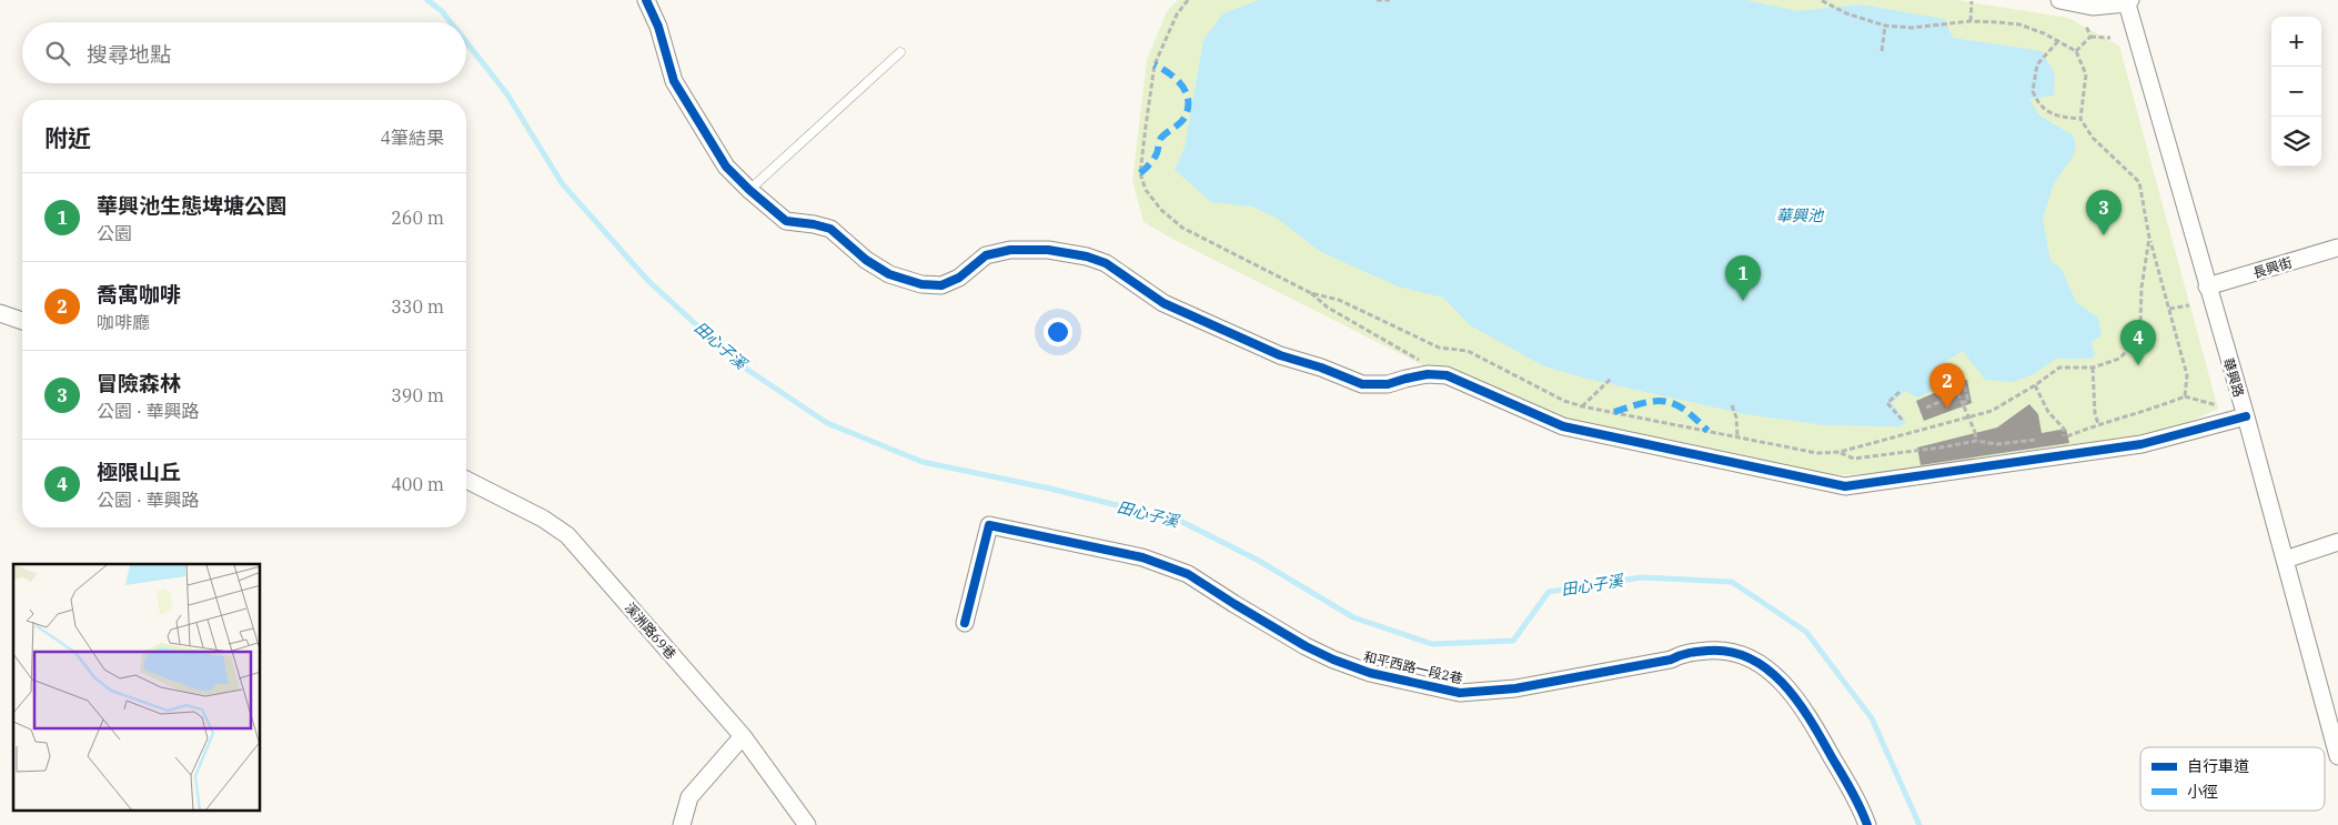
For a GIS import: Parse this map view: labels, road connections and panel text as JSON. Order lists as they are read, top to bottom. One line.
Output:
{"streets":{"street":["長興街","華興路","溪洲路69巷","和平西路一段2巷"]},"crossings":[["長興街","華興路"]],"water":["華興池","田心子溪"],"legend":["自行車道","小徑"],"page":{"map_buttons":["+","−"],"search":"搜尋地點","heading":["附近","4筆結果"],"list":[{"mark":"1","name":"華興池生態埤塘公園","note":"公園","value":"260 m"},{"mark":"2","name":"喬寓咖啡","note":"咖啡廳","value":"330 m"},{"mark":"3","name":"冒險森林","note":"公園 · 華興路","value":"390 m"},{"mark":"4","name":"極限山丘","note":"公園 · 華興路","value":"400 m"}],"pins":["3","1","4","2"]}}
